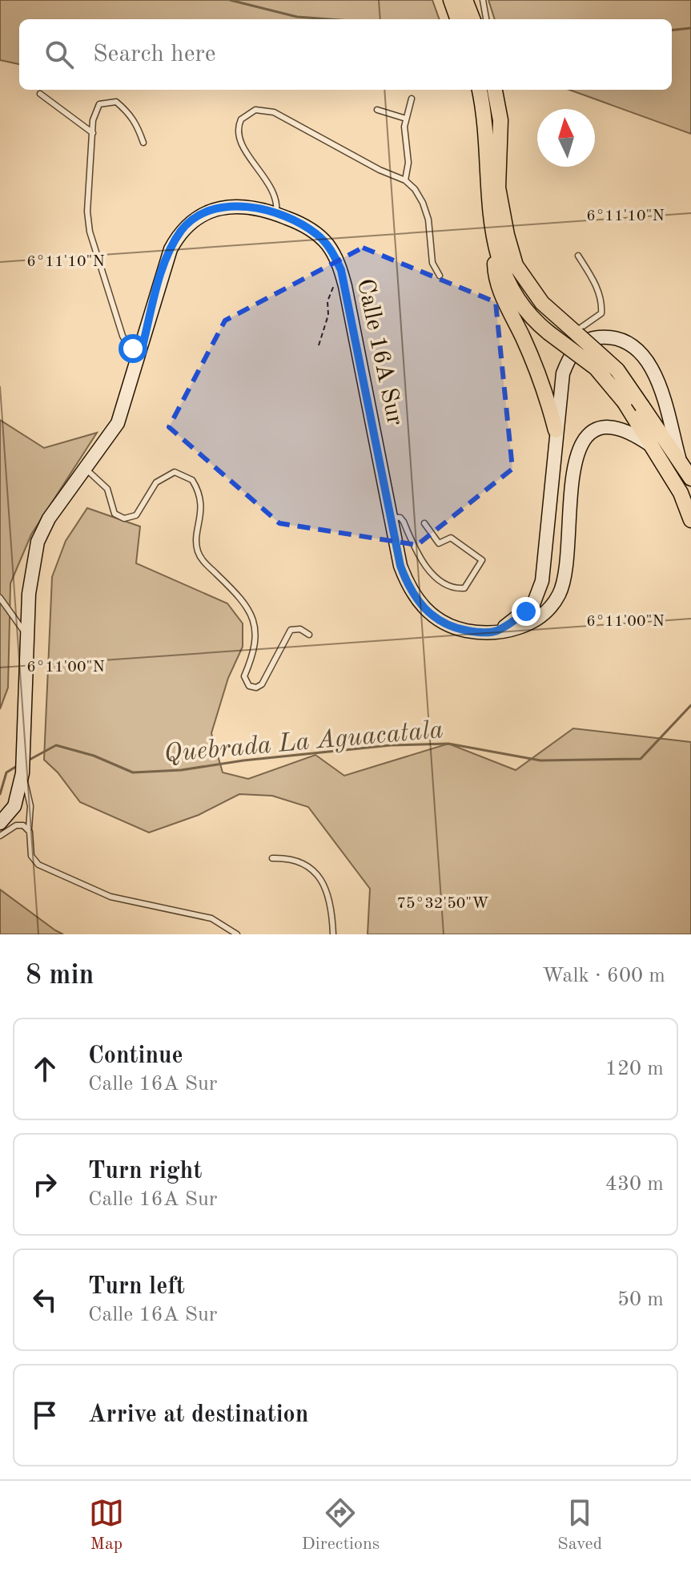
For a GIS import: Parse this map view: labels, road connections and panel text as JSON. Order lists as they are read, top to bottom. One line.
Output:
{"streets":{"main road":["Calle 16A Sur"]},"water":["Quebrada La Aguacatala"],"north":"top","page":{"search":"Search here","heading":["8 min","Walk · 600 m"],"list":[["Continue","Calle 16A Sur","120 m"],["Turn right","Calle 16A Sur","430 m"],["Turn left","Calle 16A Sur","50 m"],"Arrive at destination"],"nav":["Map","Directions","Saved"]},"coordinates":["6°11'10\"N","6°11'00\"N","75°32'50\"W"]}
